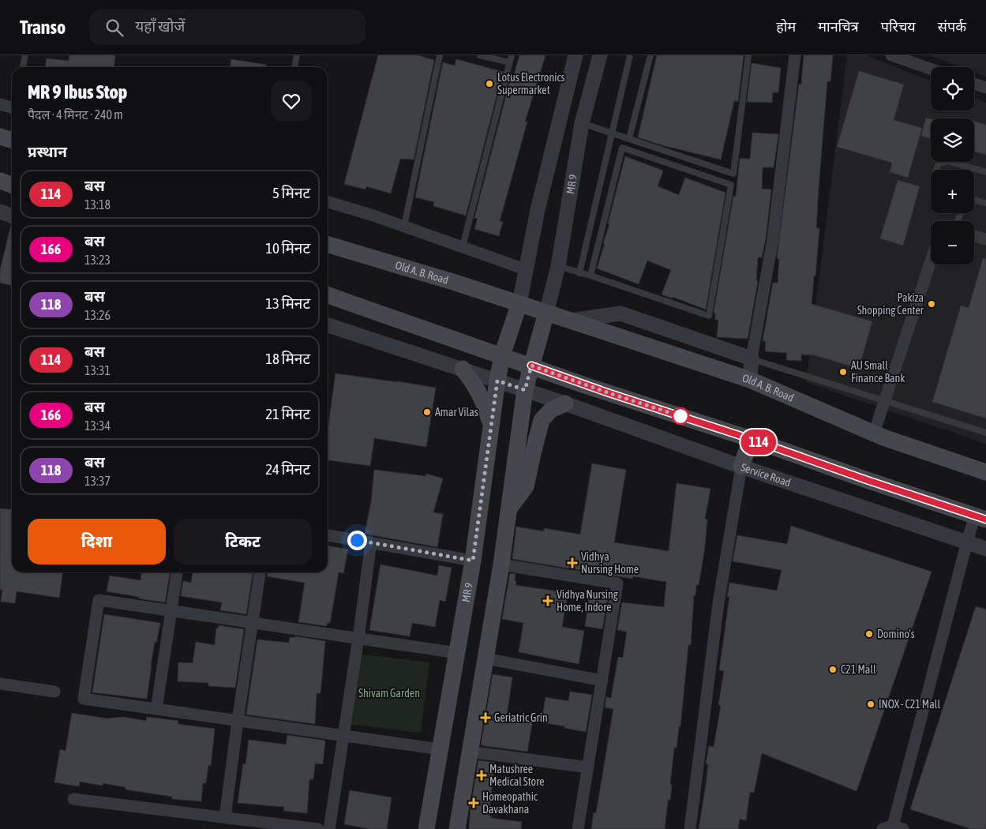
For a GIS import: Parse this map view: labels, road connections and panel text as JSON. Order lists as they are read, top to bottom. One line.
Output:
{"streets":{"main road":["MR 9","Old A. B. Road"],"street":["Service Road"]},"crossings":[["MR 9","Old A. B. Road"],["MR 9","Service Road"]],"parks":["Shivam Garden"],"places":{"other":["Lotus Electronics Supermarket","Pakiza Shopping Center","AU Small Finance Bank","Amar Vilas","Domino's","C21 Mall","INOX - C21 Mall"],"health":["Vidhya Nursing Home","Vidhya Nursing Home, Indore","Geriatric Grin","Matushree Medical Store","Homeopathic Davakhana"]},"lines":["bus line 114"],"page":{"header":"Transo","search":"यहाँ खोजें","nav":["होम","मानचित्र","परिचय","संपर्क"],"on_map":"114","map_buttons":["+","−"],"heading":[["MR 9 Ibus Stop","पैदल · 4 मिनट · 240 m"],"प्रस्थान"],"list":[{"mark":"114","name":"बस","note":"13:18","value":"5 मिनट"},{"mark":"166","name":"बस","note":"13:23","value":"10 मिनट"},{"mark":"118","name":"बस","note":"13:26","value":"13 मिनट"},{"mark":"114","name":"बस","note":"13:31","value":"18 मिनट"},{"mark":"166","name":"बस","note":"13:34","value":"21 मिनट"},{"mark":"118","name":"बस","note":"13:37","value":"24 मिनट"}],"buttons":["दिशा","टिकट"]}}
